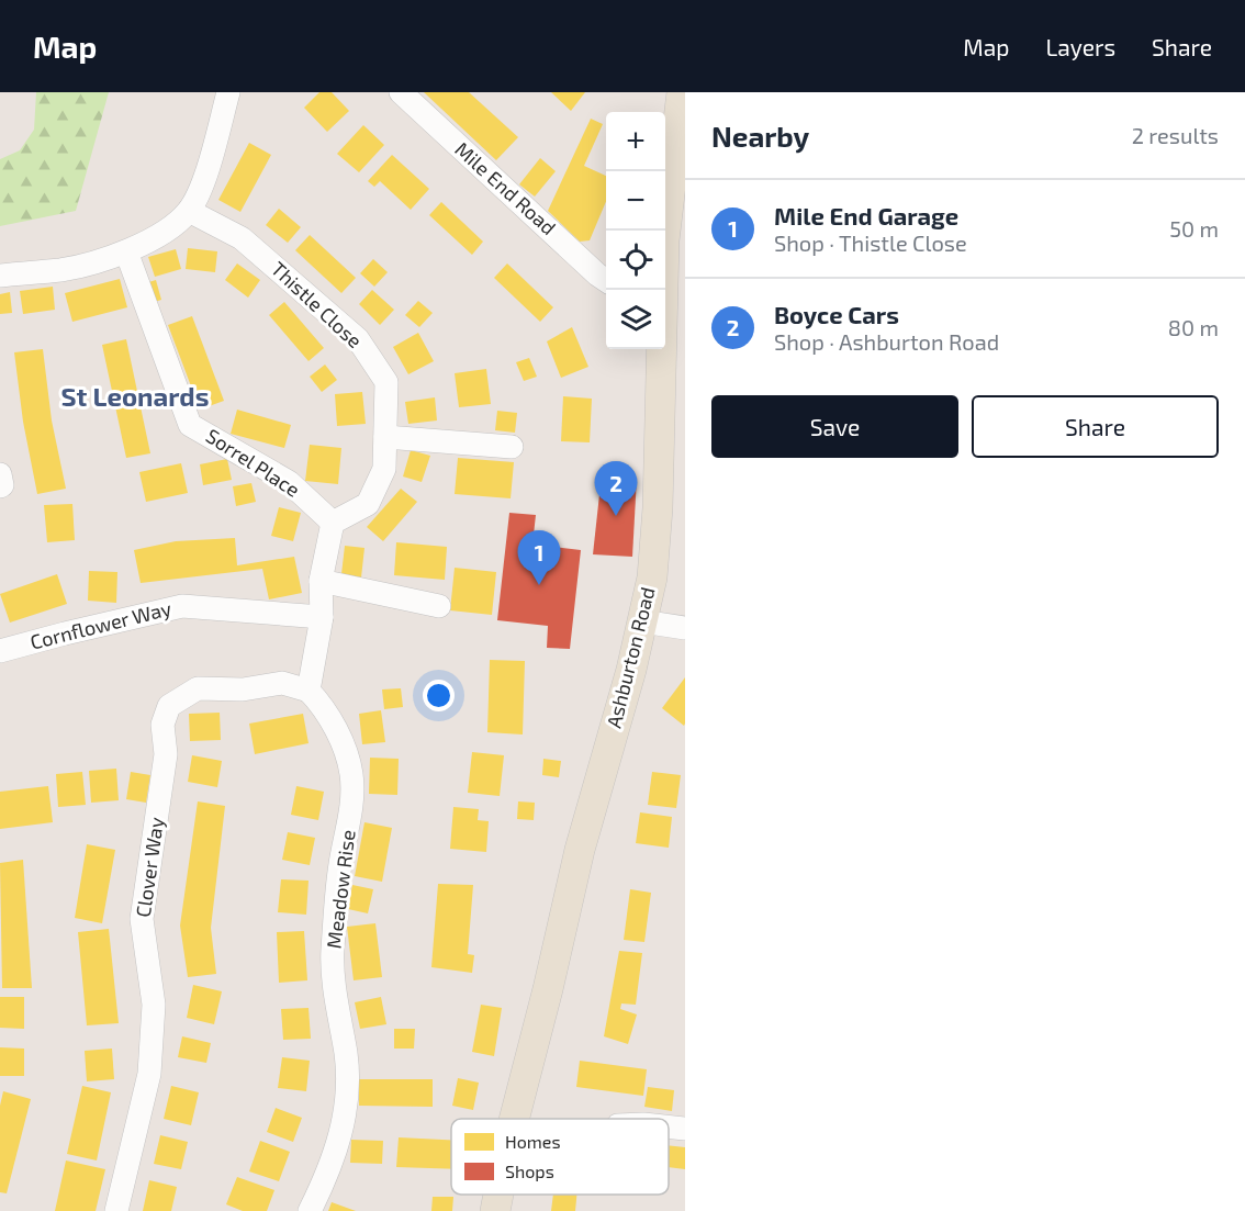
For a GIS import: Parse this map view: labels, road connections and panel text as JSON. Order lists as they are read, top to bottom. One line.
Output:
{"streets":{"main road":["Ashburton Road"],"street":["Mile End Road","Thistle Close","Sorrel Place","Cornflower Way","Clover Way","Meadow Rise"]},"crossings":[["Thistle Close","Sorrel Place"],["Clover Way","Meadow Rise"]],"districts":["St Leonards"],"legend":["Homes","Shops"],"page":{"header":"Map","nav":["Map","Layers","Share"],"heading":["Nearby","2 results"],"map_buttons":["+","−"],"list":[{"mark":"1","name":"Mile End Garage","note":"Shop · Thistle Close","value":"50 m"},{"mark":"2","name":"Boyce Cars","note":"Shop · Ashburton Road","value":"80 m"}],"buttons":["Save","Share"],"pins":["2","1"]}}
